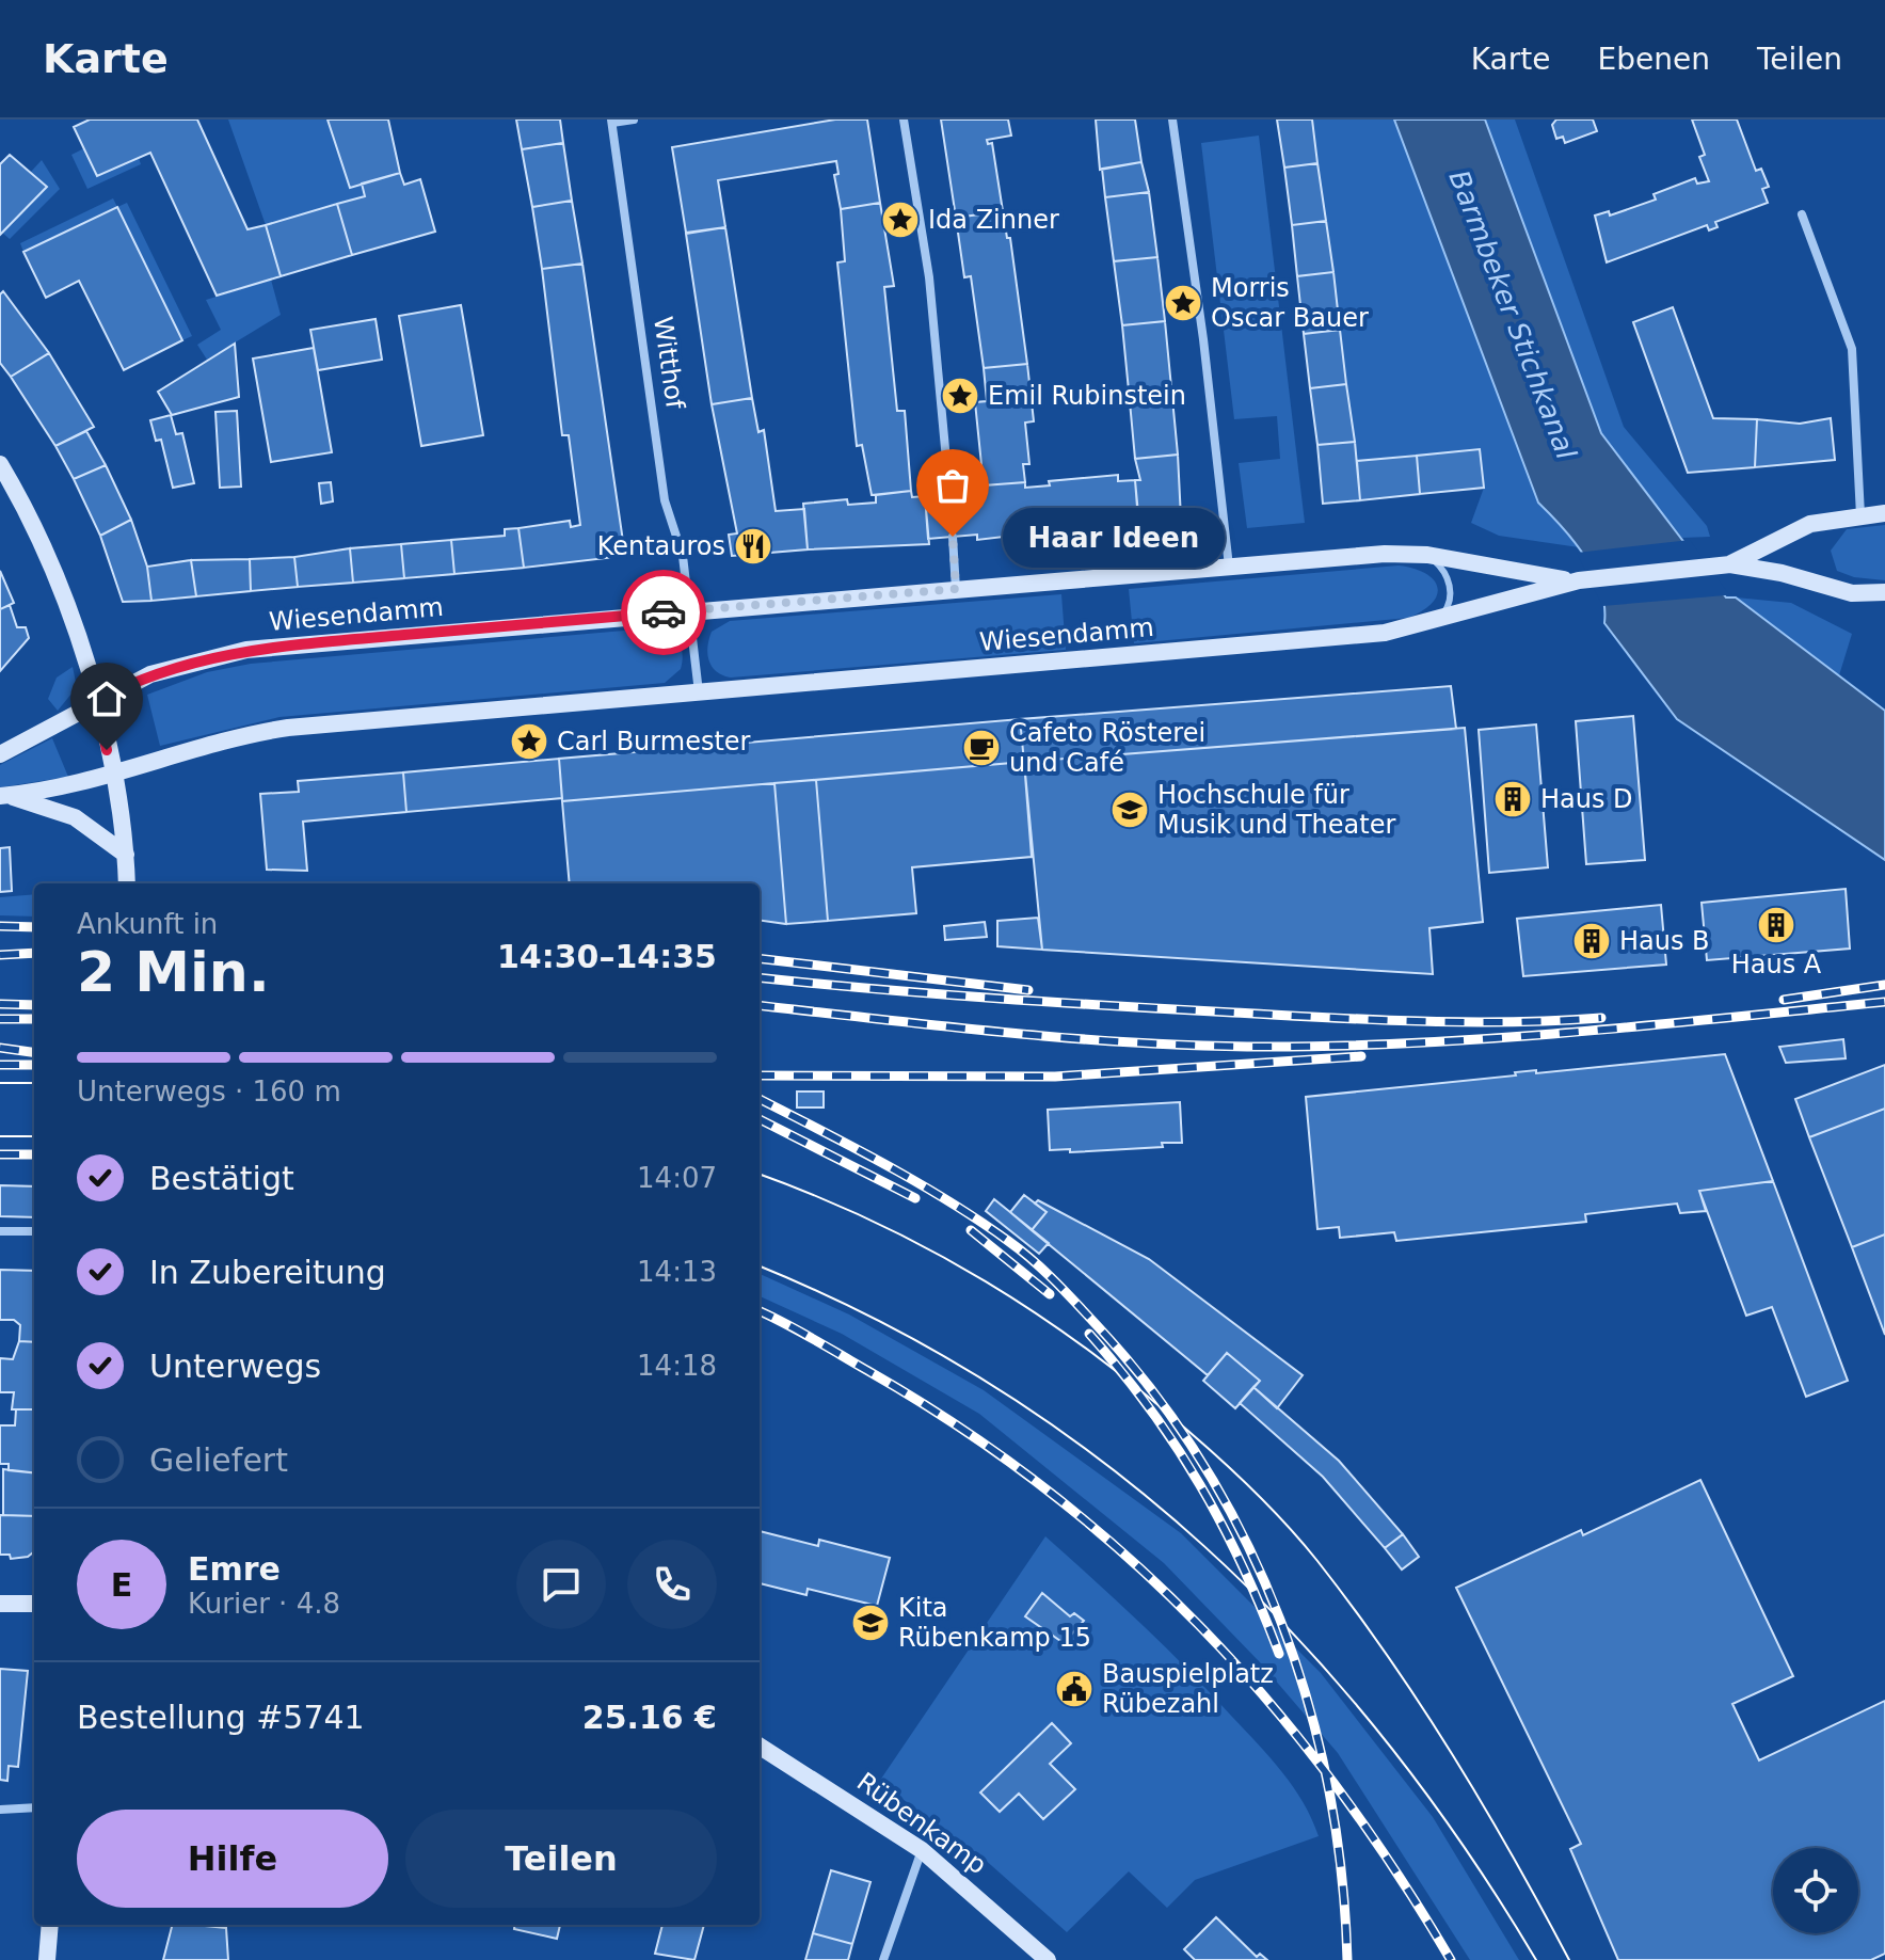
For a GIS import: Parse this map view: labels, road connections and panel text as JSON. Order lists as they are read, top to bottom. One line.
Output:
{"streets":{"street":["Witthof","Wiesendamm","Rübenkamp"]},"crossings":[["Witthof","Wiesendamm"]],"water":["Barmbeker Stichkanal"],"places":{"place":["Ida Zinner","Morris Oscar Bauer","Emil Rubinstein","Carl Burmester"],"other":["Haar Ideen"],"restaurant":["Kentauros"],"cafe":["Cafeto Rösterei und Café"],"building":["Haus D","Haus A","Haus B"],"school or university":["Hochschule für Musik und Theater","Kita Rübenkamp 15"],"public building":["Bauspielplatz Rübezahl"]},"page":{"header":"Karte","nav":["Karte","Ebenen","Teilen"],"bubble":"Haar Ideen","heading":["2 Min.","Ankunft in","14:30–14:35"],"panel":["Emre","Kurier · 4.8","Bestellung #5741","25.16 €"],"bar":"Unterwegs · 160 m","list":[["Bestätigt","14:07"],["In Zubereitung","14:13"],["Unterwegs","14:18"],"Geliefert"],"round":"E","buttons":["Hilfe","Teilen"]}}
